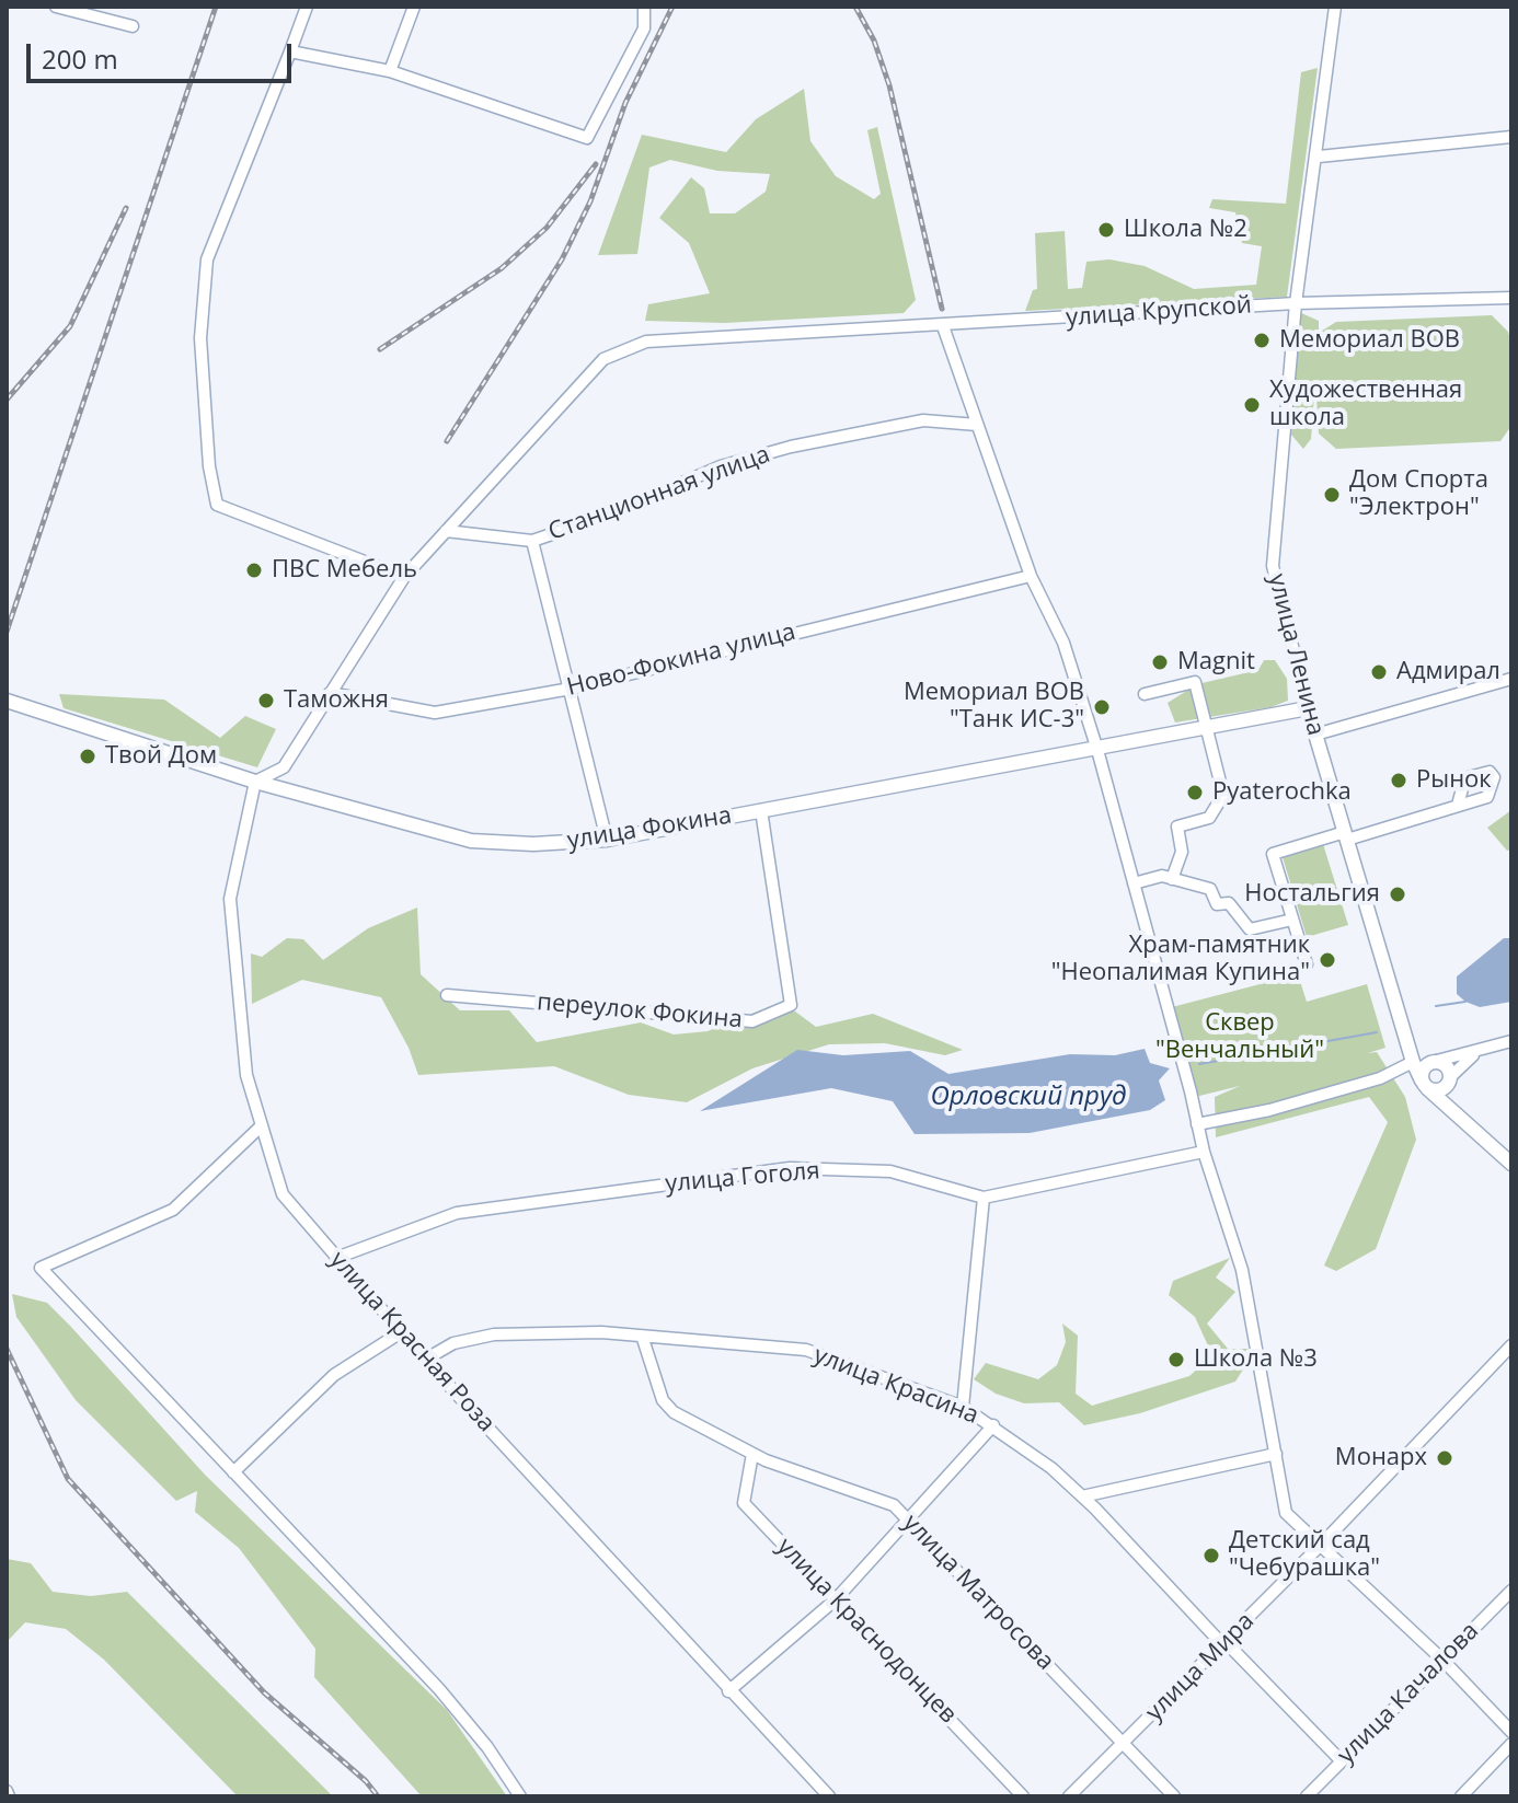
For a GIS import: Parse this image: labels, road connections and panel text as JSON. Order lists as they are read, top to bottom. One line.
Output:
{"streets":{"main road":["улица Ленина","улица Фокина"],"street":["улица Крупской","Станционная улица","Ново-Фокина улица","переулок Фокина","улица Гоголя","улица Красная Роза","улица Красина","улица Матросова","улица Краснодонцев","улица Мира","улица Качалова"]},"crossings":[["улица Крупской","Станционная улица"],["улица Крупской","улица Ленина"],["улица Ленина","улица Фокина"],["улица Фокина","переулок Фокина"],["улица Фокина","улица Красная Роза"],["улица Гоголя","улица Красная Роза"],["улица Красная Роза","улица Красина"],["улица Красина","улица Матросова"],["улица Красина","улица Мира"],["улица Красина","улица Качалова"],["улица Матросова","улица Краснодонцев"],["улица Матросова","улица Мира"]],"water":["Орловский пруд"],"parks":["Сквер \"Венчальный\""],"places":["Школа №2","Мемориал ВОВ","Художественная школа","Дом Спорта \"Электрон\"","ПВС Мебель","Magnit","Адмирал","Таможня","Мемориал ВОВ \"Танк ИС-3\"","Твой Дом","Рынок","Pyaterochka","Ностальгия","Храм-памятник \"Неопалимая Купина\"","Школа №3","Монарх","Детский сад \"Чебурашка\""],"scale_bar":"200 m"}
